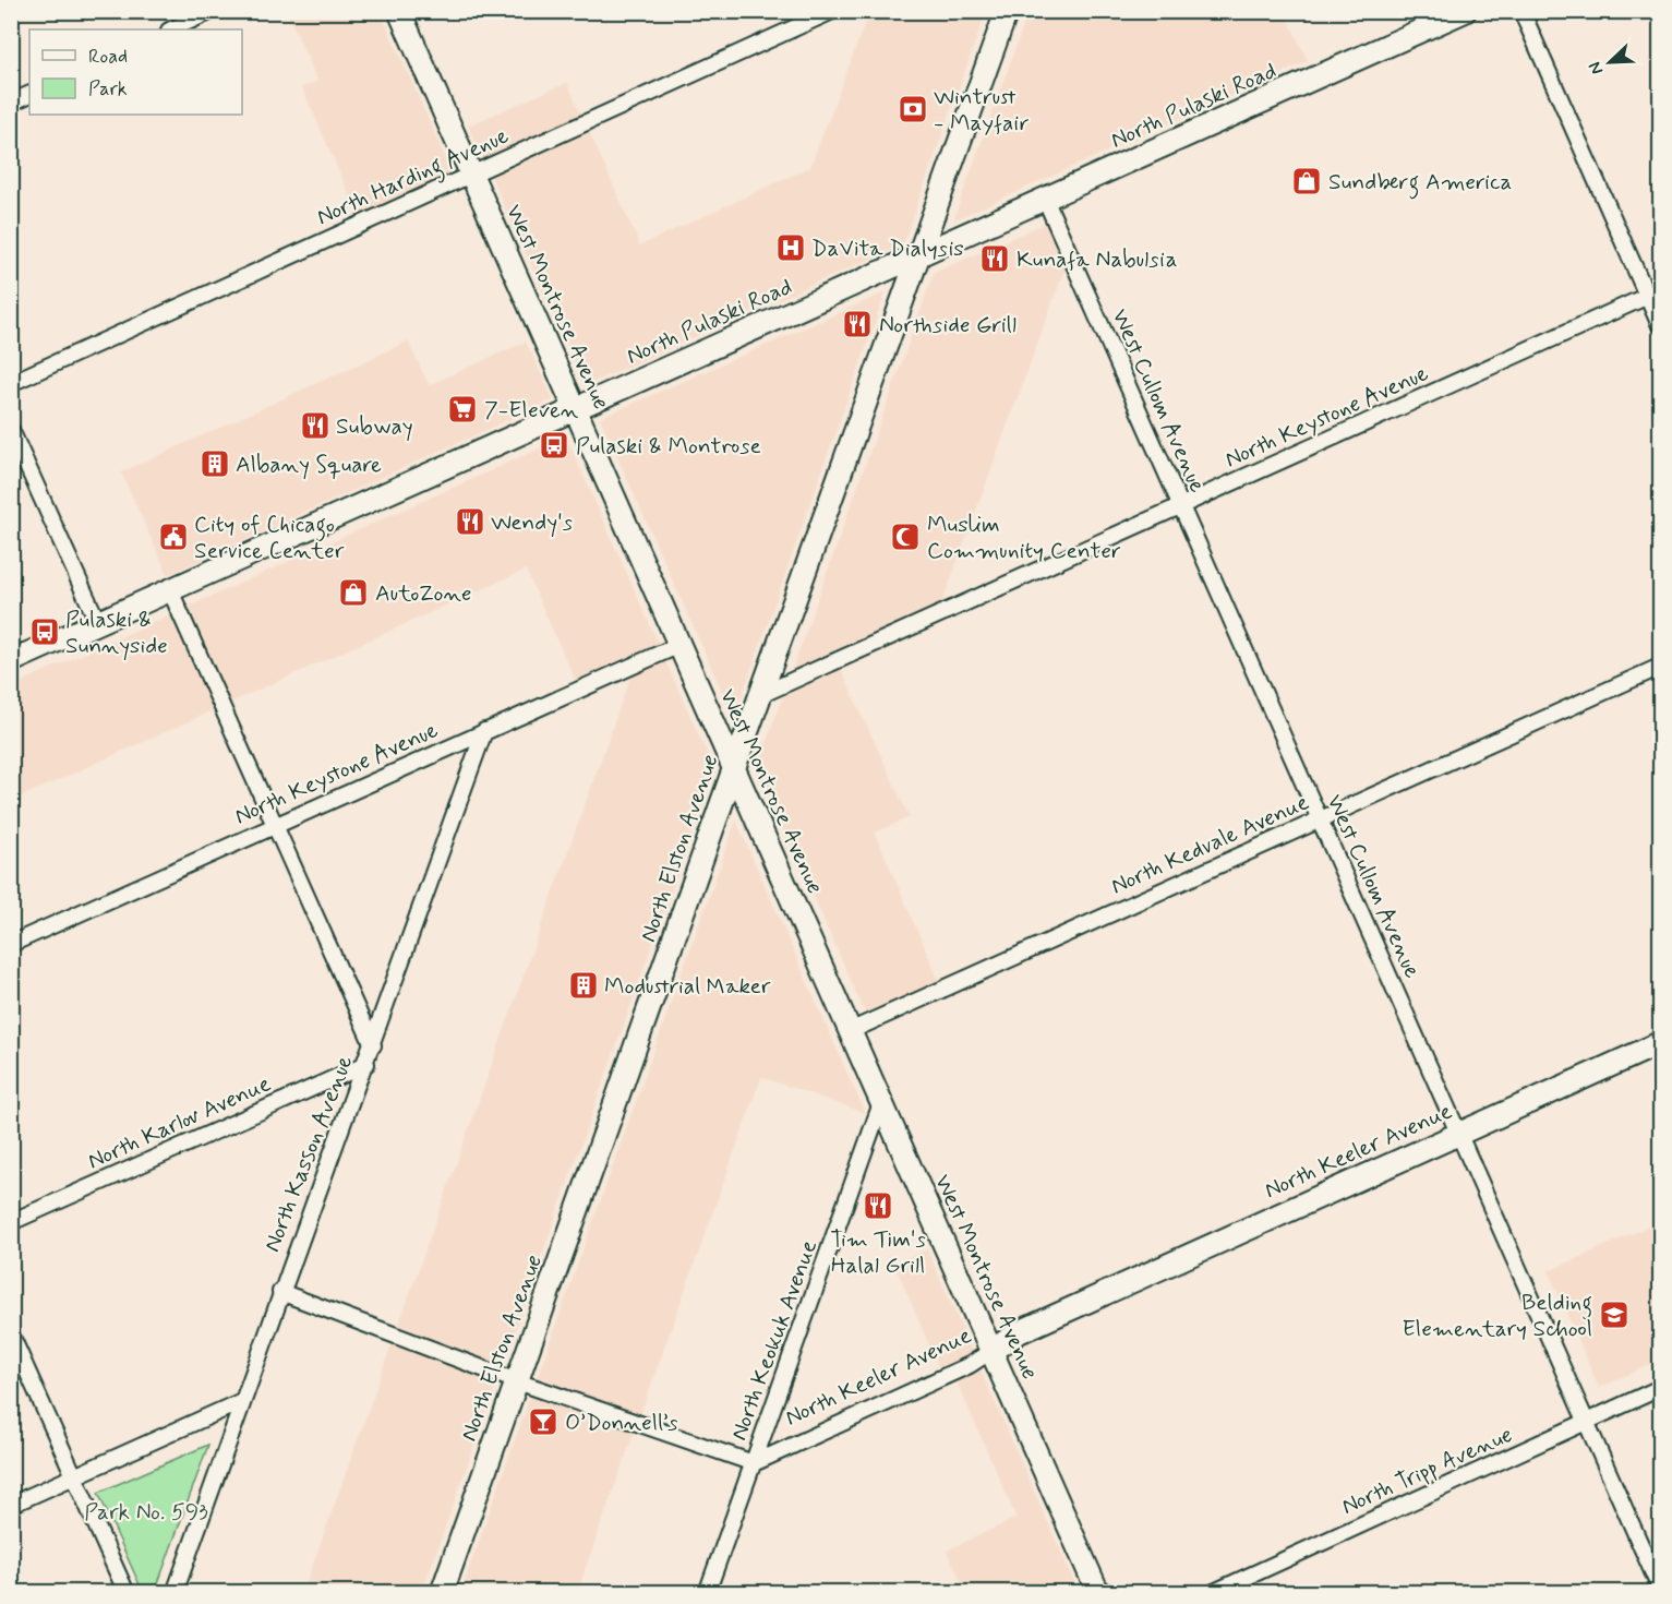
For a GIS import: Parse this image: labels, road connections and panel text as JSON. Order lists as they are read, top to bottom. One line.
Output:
{"streets":{"main road":["North Pulaski Road","West Montrose Avenue","North Elston Avenue","North Keeler Avenue"],"street":["North Harding Avenue","West Cullom Avenue","North Keystone Avenue","North Kedvale Avenue","North Karlov Avenue","North Kasson Avenue","North Keokuk Avenue","North Tripp Avenue"]},"crossings":[["North Pulaski Road","West Montrose Avenue"],["North Pulaski Road","West Cullom Avenue"],["North Pulaski Road","North Elston Avenue"],["North Harding Avenue","West Montrose Avenue"],["West Montrose Avenue","North Keystone Avenue"],["West Montrose Avenue","North Kedvale Avenue"],["West Montrose Avenue","North Elston Avenue"],["West Montrose Avenue","North Keeler Avenue"],["West Montrose Avenue","North Keokuk Avenue"],["West Cullom Avenue","North Keystone Avenue"],["West Cullom Avenue","North Kedvale Avenue"],["West Cullom Avenue","North Keeler Avenue"],["West Cullom Avenue","North Tripp Avenue"],["North Keystone Avenue","North Elston Avenue"],["North Keystone Avenue","North Kasson Avenue"],["North Karlov Avenue","North Kasson Avenue"],["North Keeler Avenue","North Keokuk Avenue"]],"parks":["Park No. 593"],"places":{"bank":["Wintrust - Mayfair"],"shop":["Sundberg America","AutoZone"],"hospital":["DaVita Dialysis"],"restaurant":["Kunafa Nabulsia","Northside Grill","Subway","Wendy's","Tim Tim's Halal Grill"],"supermarket":["7-Eleven"],"bus stop":["Pulaski & Montrose","Pulaski & Sunnyside"],"building":["Albany Square","Modustrial Maker"],"public building":["City of Chicago Service Center"],"mosque":["Muslim Community Center"],"school or university":["Belding Elementary School"],"bar":["O’Donnell’s"]},"legend":["Road","Park"],"north":"bottom left"}
